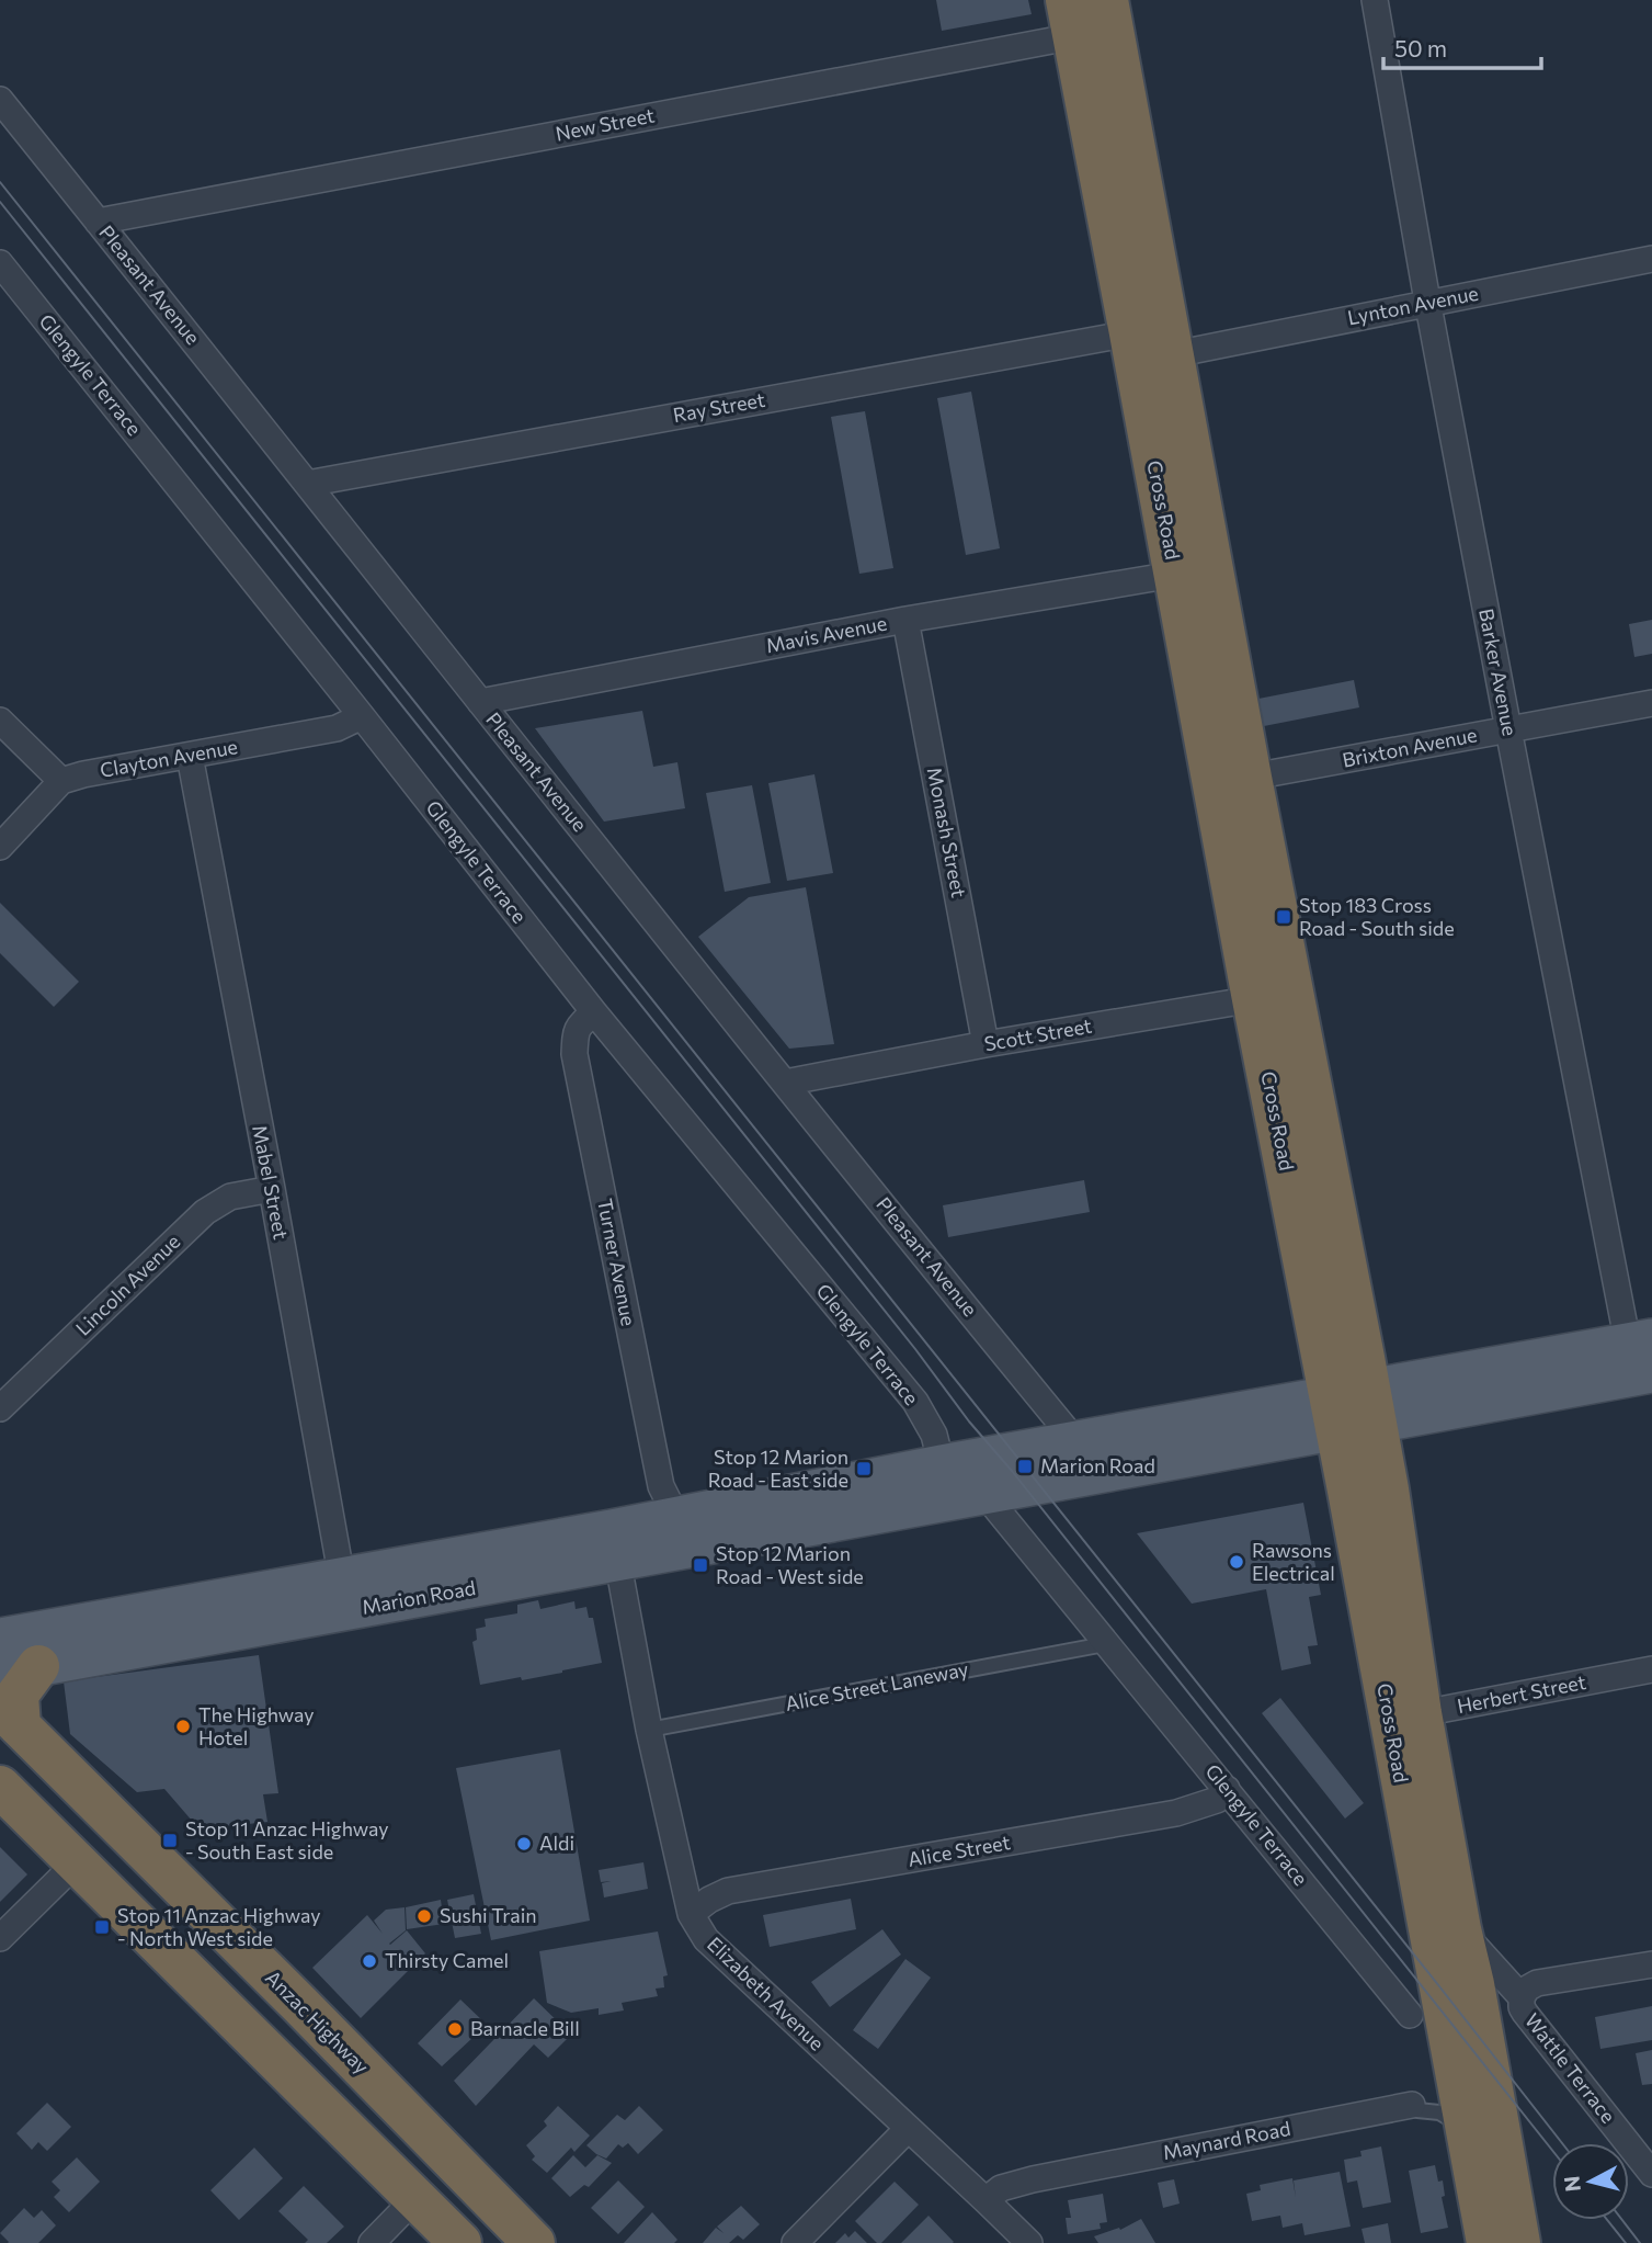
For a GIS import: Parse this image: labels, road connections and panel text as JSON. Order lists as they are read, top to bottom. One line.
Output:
{"streets":{"highway":["Cross Road","Anzac Highway"],"main road":["Marion Road"],"street":["New Street","Pleasant Avenue","Lynton Avenue","Glengyle Terrace","Ray Street","Mavis Avenue","Barker Avenue","Brixton Avenue","Clayton Avenue","Monash Street","Scott Street","Mabel Street","Turner Avenue","Lincoln Avenue","Herbert Street","Alice Street","Elizabeth Avenue","Wattle Terrace","Maynard Road"],"lane":["Alice Street Laneway"]},"crossings":[["New Street","Pleasant Avenue"],["New Street","Cross Road"],["Pleasant Avenue","Ray Street"],["Pleasant Avenue","Mavis Avenue"],["Pleasant Avenue","Scott Street"],["Pleasant Avenue","Marion Road"],["Lynton Avenue","Cross Road"],["Lynton Avenue","Barker Avenue"],["Glengyle Terrace","Clayton Avenue"],["Glengyle Terrace","Turner Avenue"],["Glengyle Terrace","Marion Road"],["Glengyle Terrace","Alice Street Laneway"],["Glengyle Terrace","Alice Street"],["Ray Street","Cross Road"],["Cross Road","Mavis Avenue"],["Cross Road","Brixton Avenue"],["Cross Road","Scott Street"],["Cross Road","Marion Road"],["Cross Road","Herbert Street"],["Cross Road","Wattle Terrace"],["Cross Road","Maynard Road"],["Mavis Avenue","Monash Street"],["Barker Avenue","Brixton Avenue"],["Barker Avenue","Marion Road"],["Clayton Avenue","Mabel Street"],["Monash Street","Scott Street"],["Mabel Street","Lincoln Avenue"],["Mabel Street","Marion Road"],["Turner Avenue","Marion Road"],["Marion Road","Elizabeth Avenue"],["Alice Street Laneway","Elizabeth Avenue"],["Alice Street","Elizabeth Avenue"],["Elizabeth Avenue","Maynard Road"]],"places":{"transit":["Stop 183 Cross Road - South side","Marion Road","Stop 12 Marion Road - East side","Stop 12 Marion Road - West side","Stop 11 Anzac Highway - South East side","Stop 11 Anzac Highway - North West side"],"other":["Rawsons Electrical","The Highway Hotel","Aldi","Sushi Train","Thirsty Camel","Barnacle Bill"]},"scale_bar":"50 m","north":"left"}
